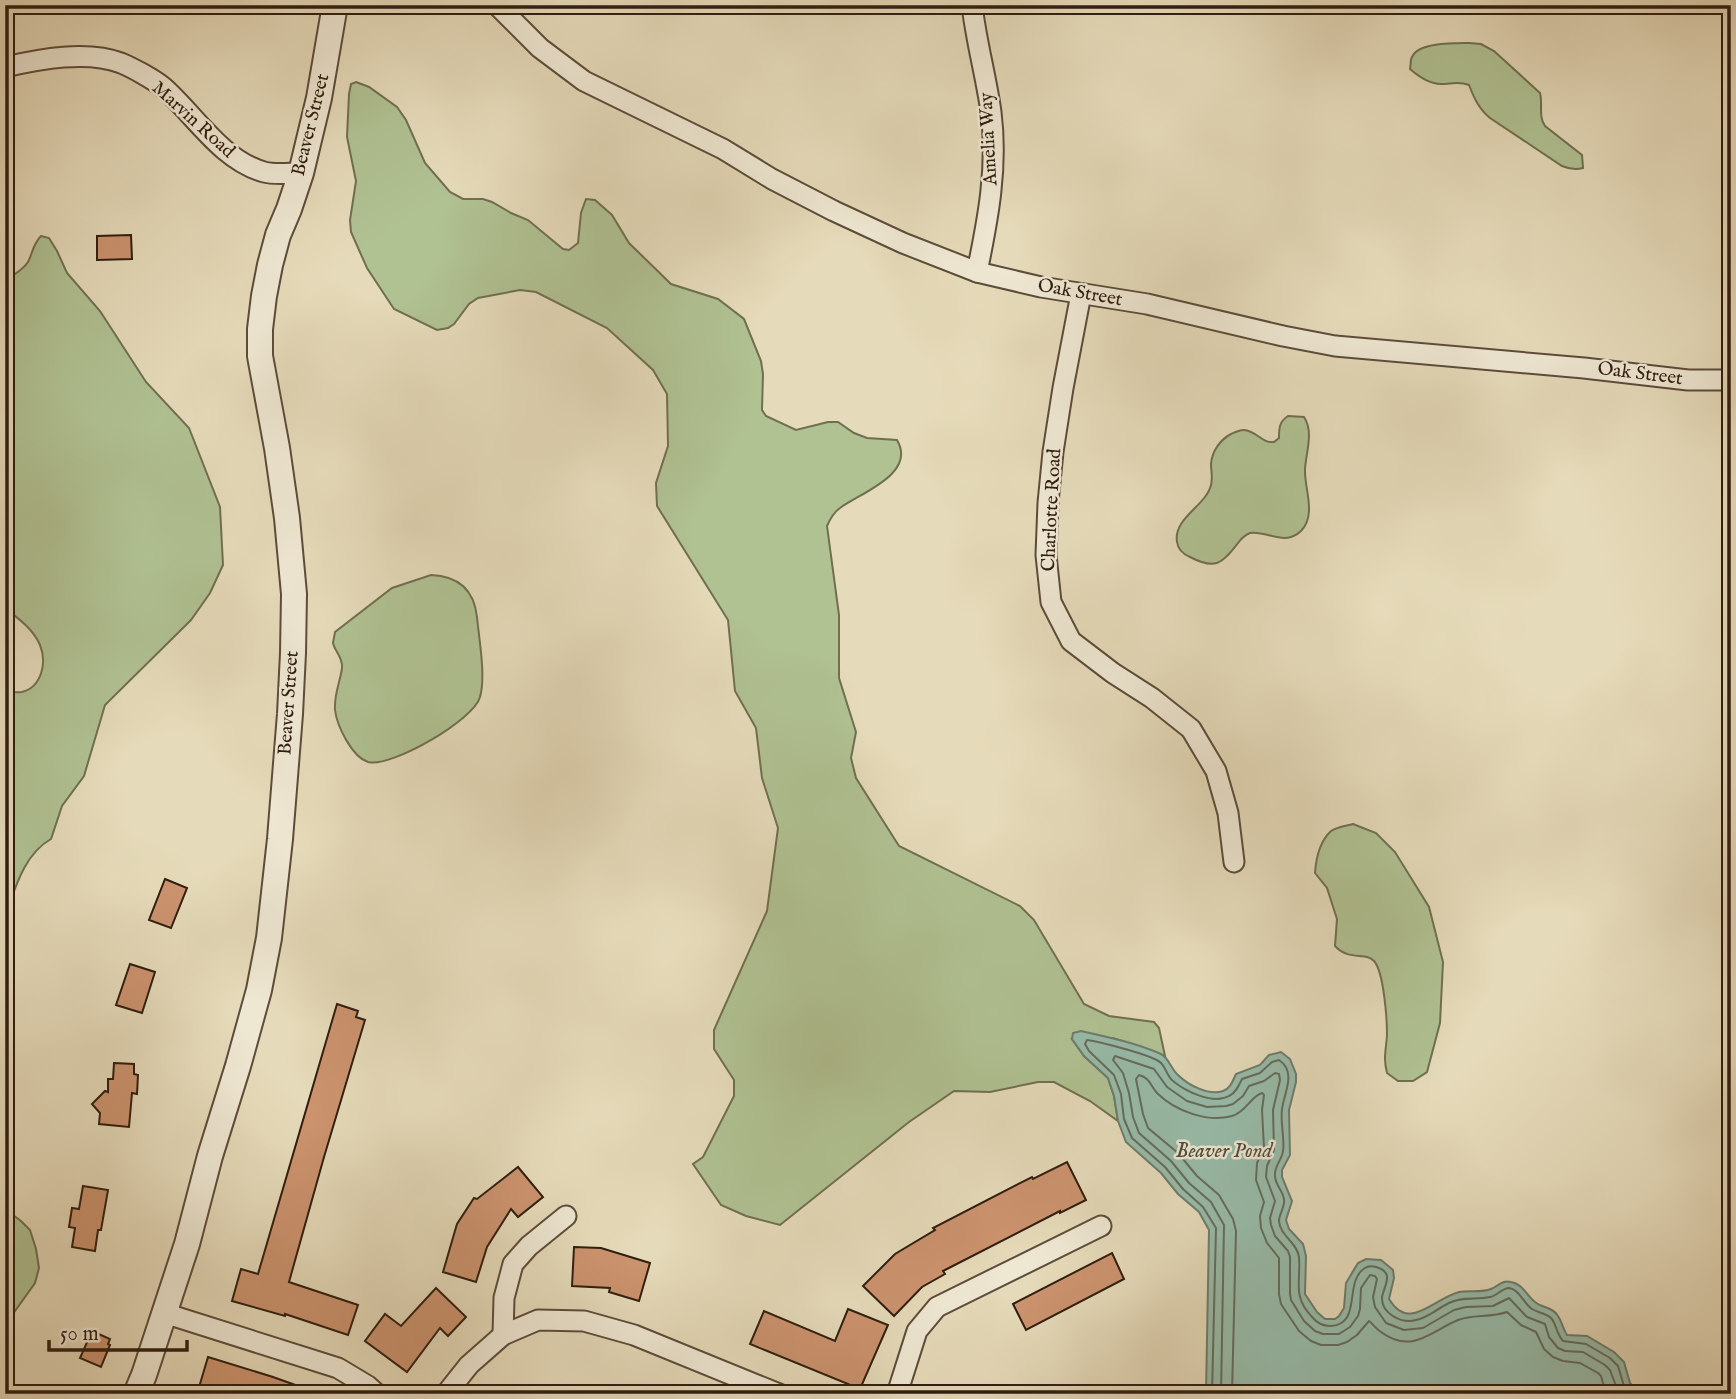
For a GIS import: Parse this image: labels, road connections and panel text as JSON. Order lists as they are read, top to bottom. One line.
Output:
{"streets":{"street":["Marvin Road","Beaver Street","Amelia Way","Oak Street","Charlotte Road"]},"crossings":[["Marvin Road","Beaver Street"],["Amelia Way","Oak Street"],["Oak Street","Charlotte Road"]],"water":["Beaver Pond"],"scale_bar":"50 m"}
